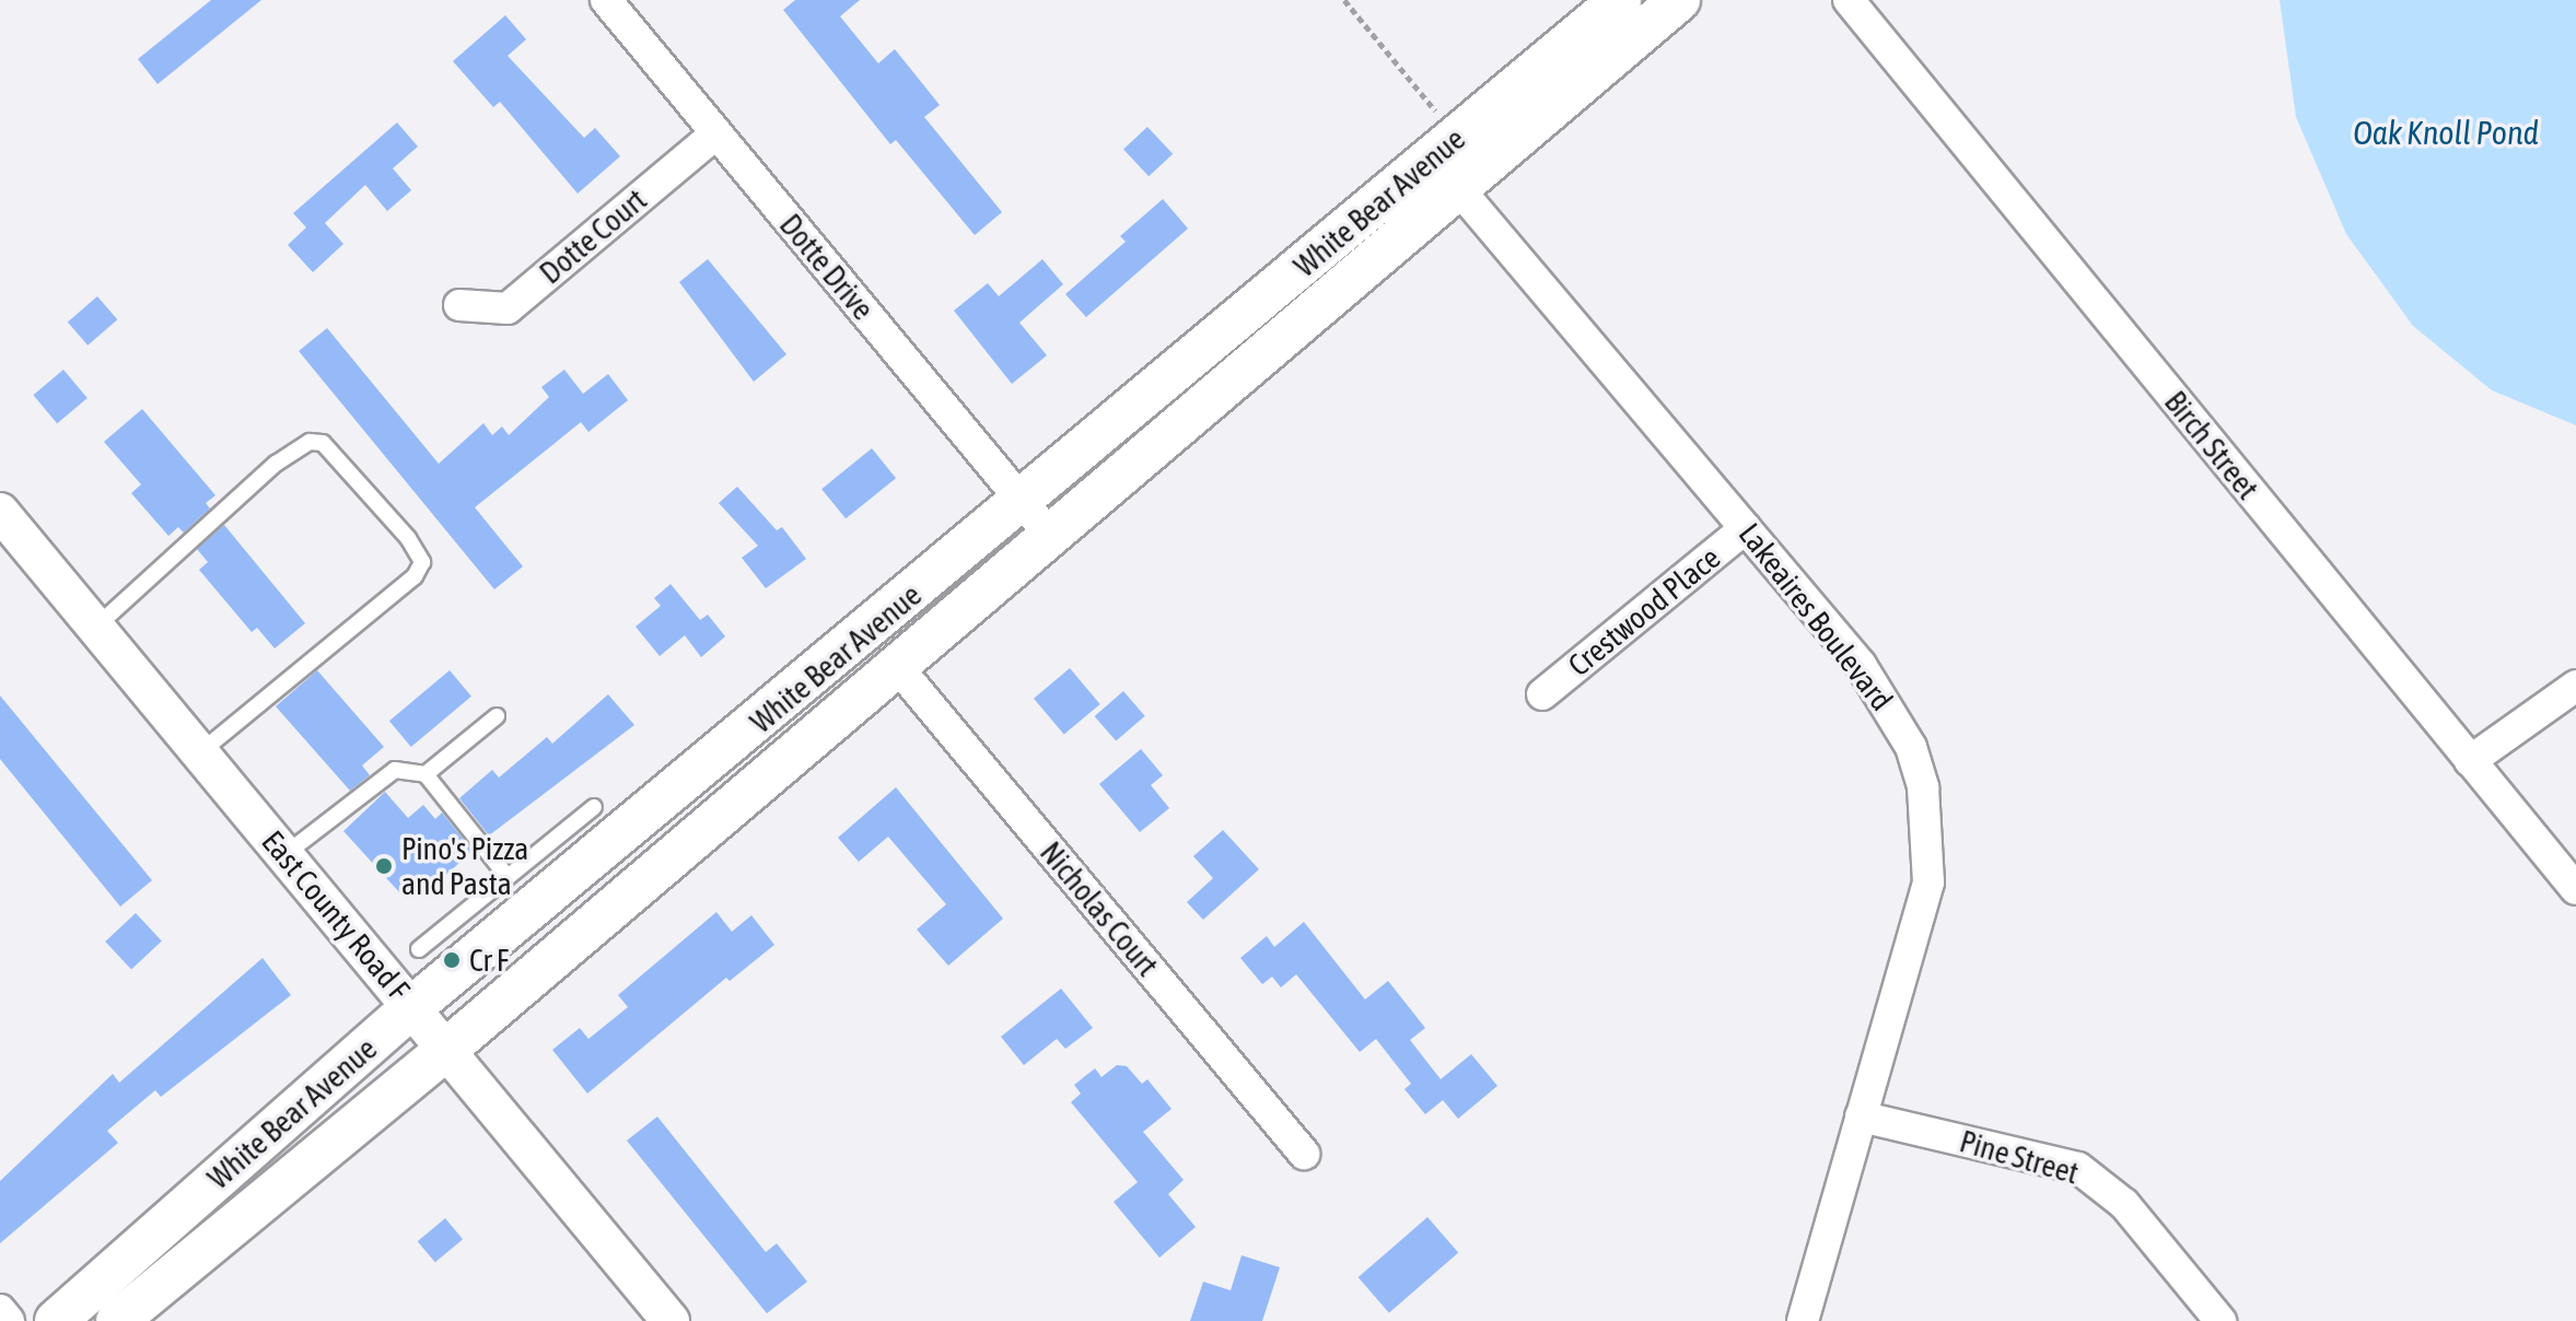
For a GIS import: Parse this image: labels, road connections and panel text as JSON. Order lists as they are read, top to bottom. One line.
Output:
{"streets":{"main road":["White Bear Avenue"],"street":["Dotte Court","Dotte Drive","Birch Street","Crestwood Place","Lakeaires Boulevard","Nicholas Court","East County Road F","Pine Street"]},"crossings":[["White Bear Avenue","Dotte Drive"],["White Bear Avenue","Lakeaires Boulevard"],["White Bear Avenue","Nicholas Court"],["White Bear Avenue","East County Road F"],["Dotte Court","Dotte Drive"],["Crestwood Place","Lakeaires Boulevard"],["Lakeaires Boulevard","Pine Street"]],"water":["Oak Knoll Pond"],"places":["Pino's Pizza and Pasta","Cr F"]}
